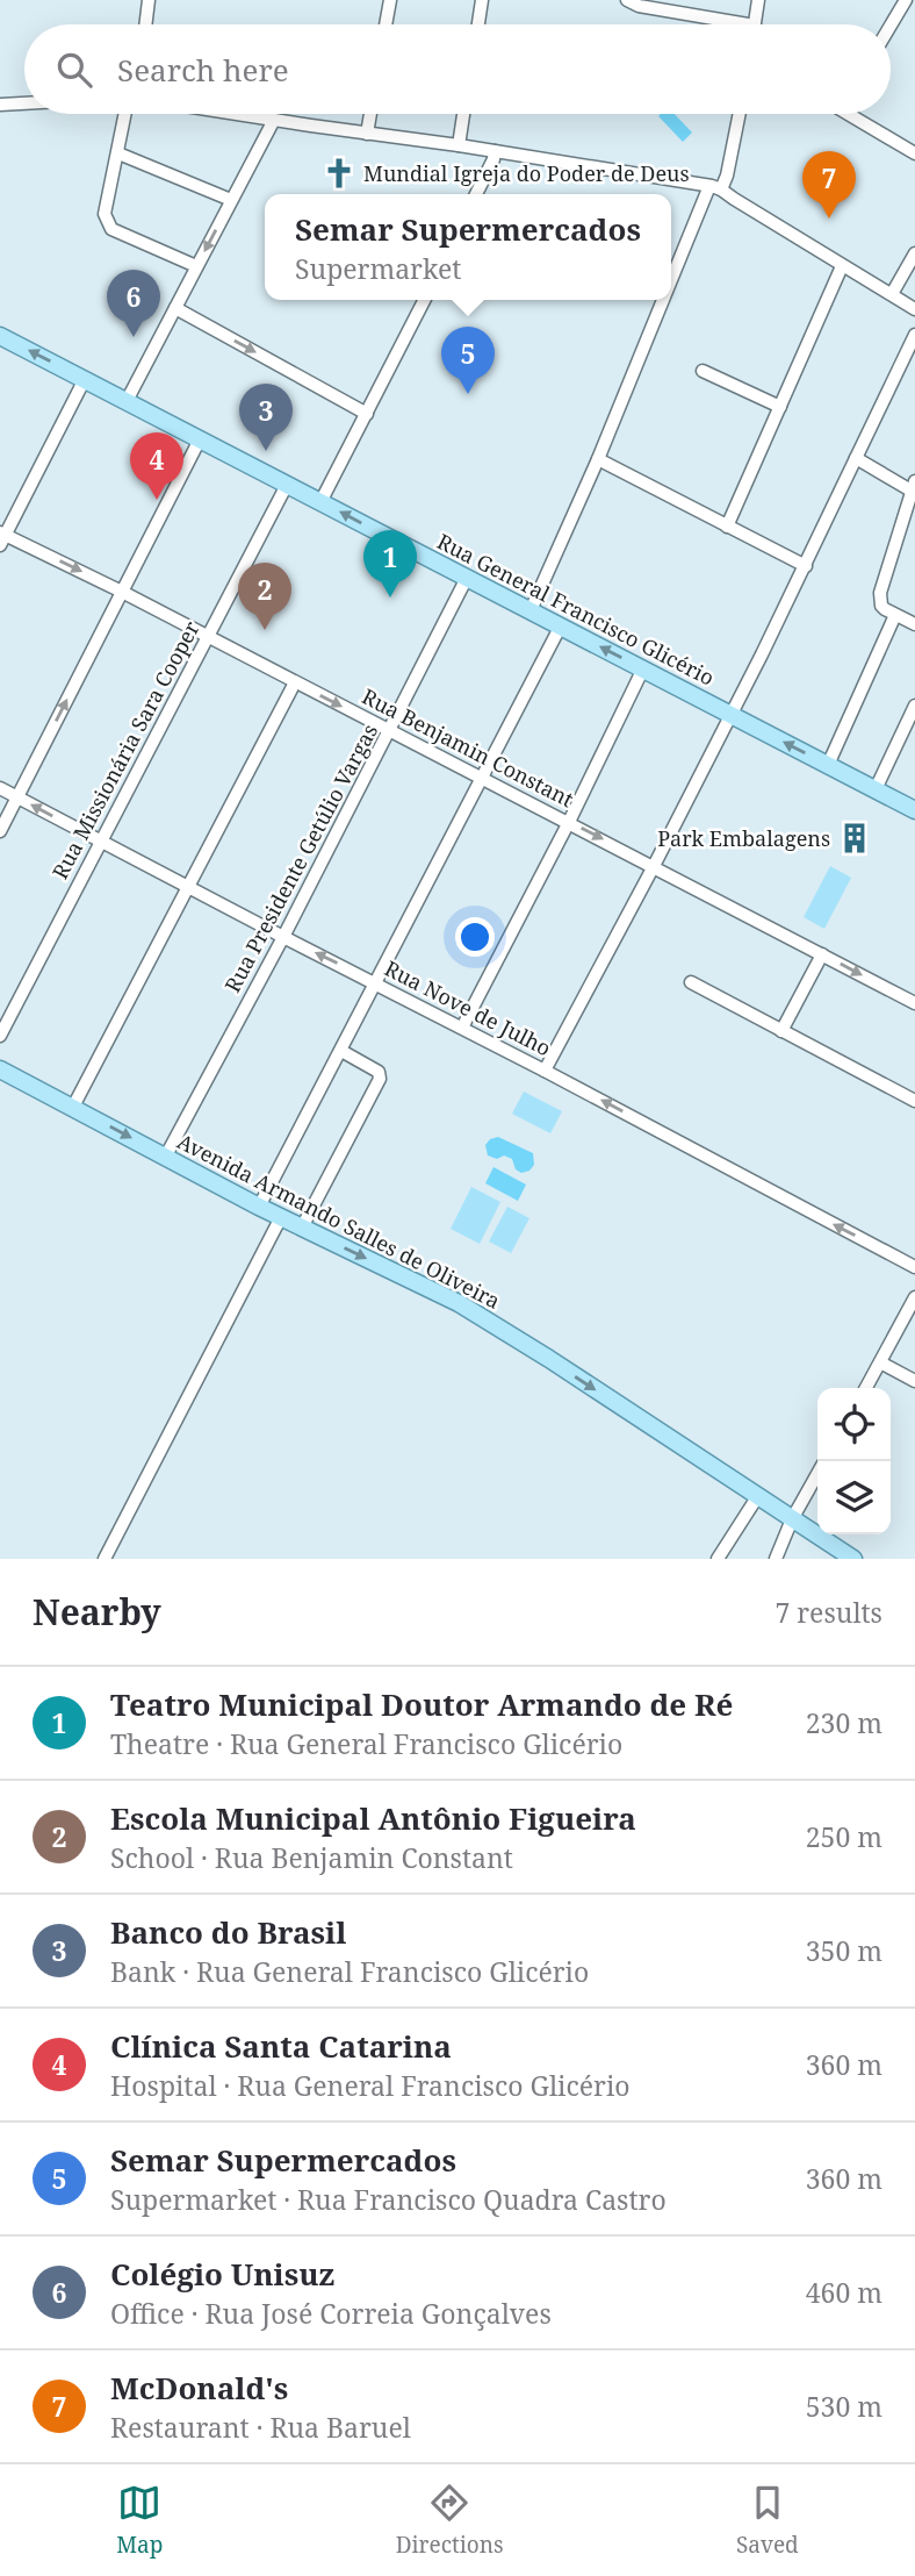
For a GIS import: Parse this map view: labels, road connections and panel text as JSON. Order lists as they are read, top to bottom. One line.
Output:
{"streets":{"main road":["Rua General Francisco Glicério","Avenida Armando Salles de Oliveira"],"street":["Rua Benjamin Constant","Rua Missionária Sara Cooper","Rua Presidente Getúlio Vargas","Rua Nove de Julho"]},"crossings":[["Rua General Francisco Glicério","Rua Missionária Sara Cooper"],["Rua General Francisco Glicério","Rua Presidente Getúlio Vargas"],["Rua Benjamin Constant","Rua Missionária Sara Cooper"],["Rua Benjamin Constant","Rua Presidente Getúlio Vargas"],["Rua Missionária Sara Cooper","Rua Nove de Julho"],["Rua Presidente Getúlio Vargas","Rua Nove de Julho"],["Rua Presidente Getúlio Vargas","Avenida Armando Salles de Oliveira"]],"one_way":["Rua General Francisco Glicério","Rua Benjamin Constant","Rua Nove de Julho","Avenida Armando Salles de Oliveira"],"places":{"church":["Mundial Igreja do Poder de Deus"],"building":["Park Embalagens"]},"page":{"search":"Search here","pins":["7","6","5","3","4","1","2"],"popup":["Semar Supermercados","Supermarket"],"heading":["Nearby","7 results"],"list":[{"mark":"1","name":"Teatro Municipal Doutor Armando de Ré","note":"Theatre · Rua General Francisco Glicério","value":"230 m"},{"mark":"2","name":"Escola Municipal Antônio Figueira","note":"School · Rua Benjamin Constant","value":"250 m"},{"mark":"3","name":"Banco do Brasil","note":"Bank · Rua General Francisco Glicério","value":"350 m"},{"mark":"4","name":"Clínica Santa Catarina","note":"Hospital · Rua General Francisco Glicério","value":"360 m"},{"mark":"5","name":"Semar Supermercados","note":"Supermarket · Rua Francisco Quadra Castro","value":"360 m"},{"mark":"6","name":"Colégio Unisuz","note":"Office · Rua José Correia Gonçalves","value":"460 m"},{"mark":"7","name":"McDonald's","note":"Restaurant · Rua Baruel","value":"530 m"}],"nav":["Map","Directions","Saved"]}}
